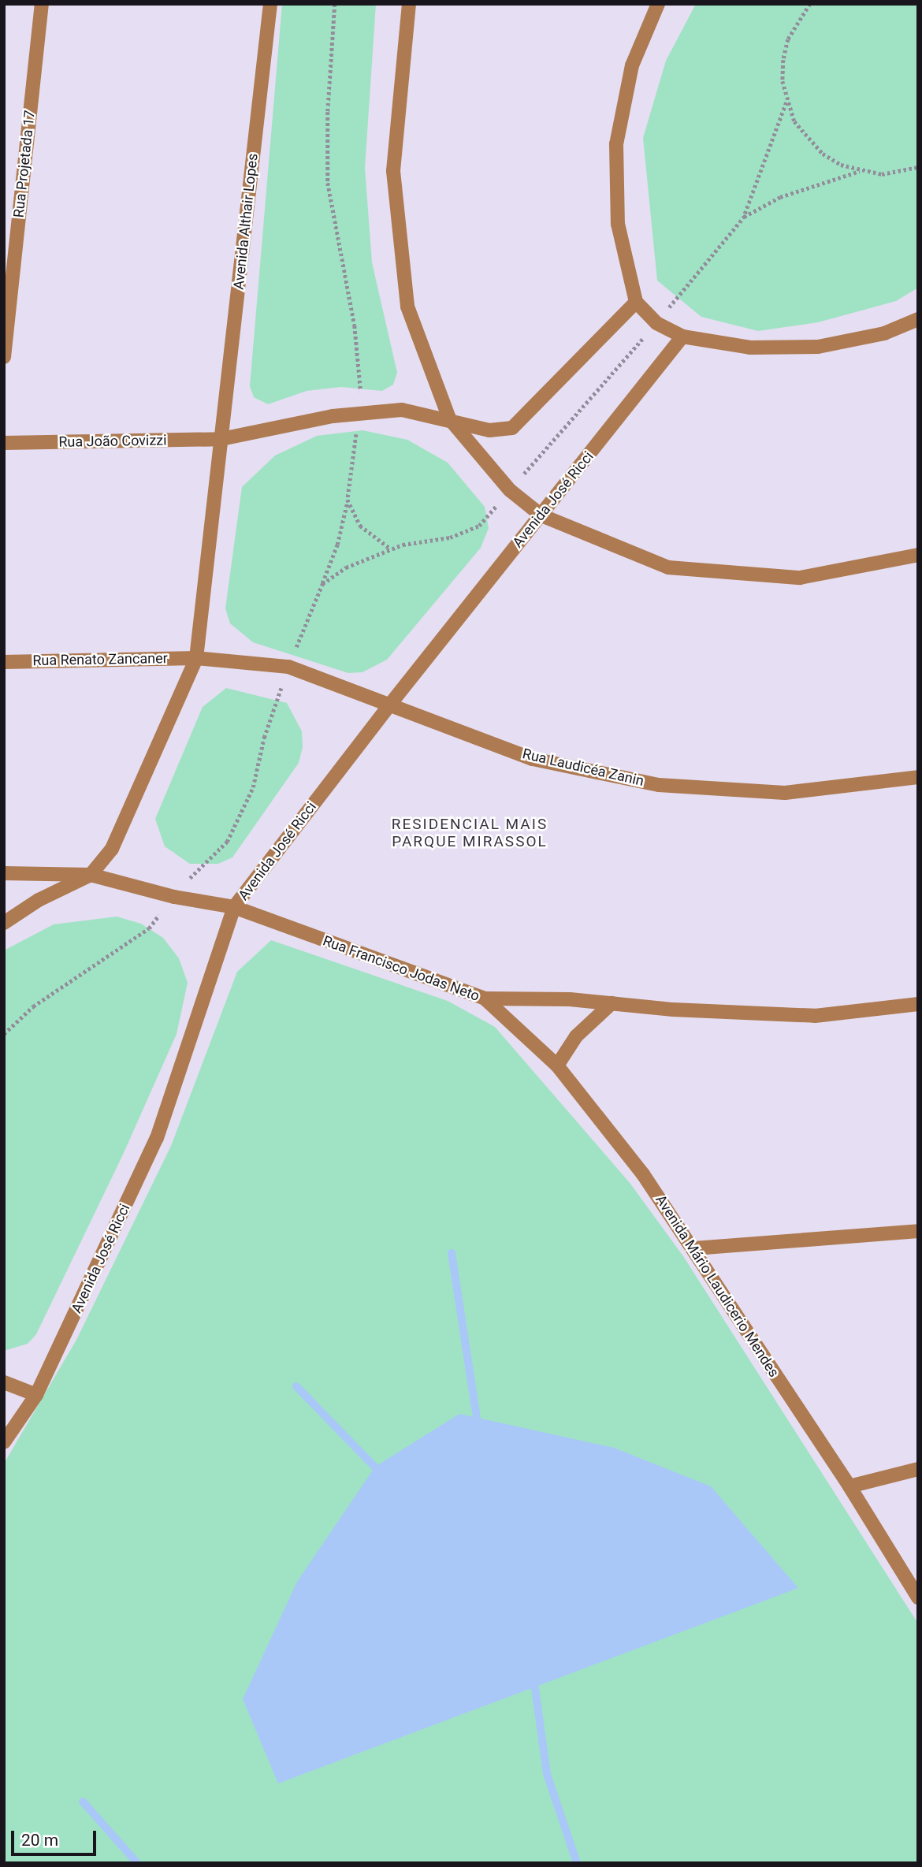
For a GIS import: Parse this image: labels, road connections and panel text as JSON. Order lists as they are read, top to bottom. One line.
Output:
{"streets":{"street":["Rua Projetada 17","Avenida Althair Lopes","Rua João Covizzi","Avenida José Ricci","Rua Renato Zancaner","Rua Laudicéa Zanin","Rua Francisco Jodas Neto","Avenida Mário Laudicerio Mendes"]},"crossings":[["Avenida Althair Lopes","Rua João Covizzi"],["Avenida José Ricci","Rua Laudicéa Zanin"],["Avenida José Ricci","Rua Francisco Jodas Neto"],["Rua Renato Zancaner","Rua Laudicéa Zanin"],["Rua Francisco Jodas Neto","Avenida Mário Laudicerio Mendes"]],"districts":["RESIDENCIAL MAIS PARQUE MIRASSOL"],"scale_bar":"20 m"}
